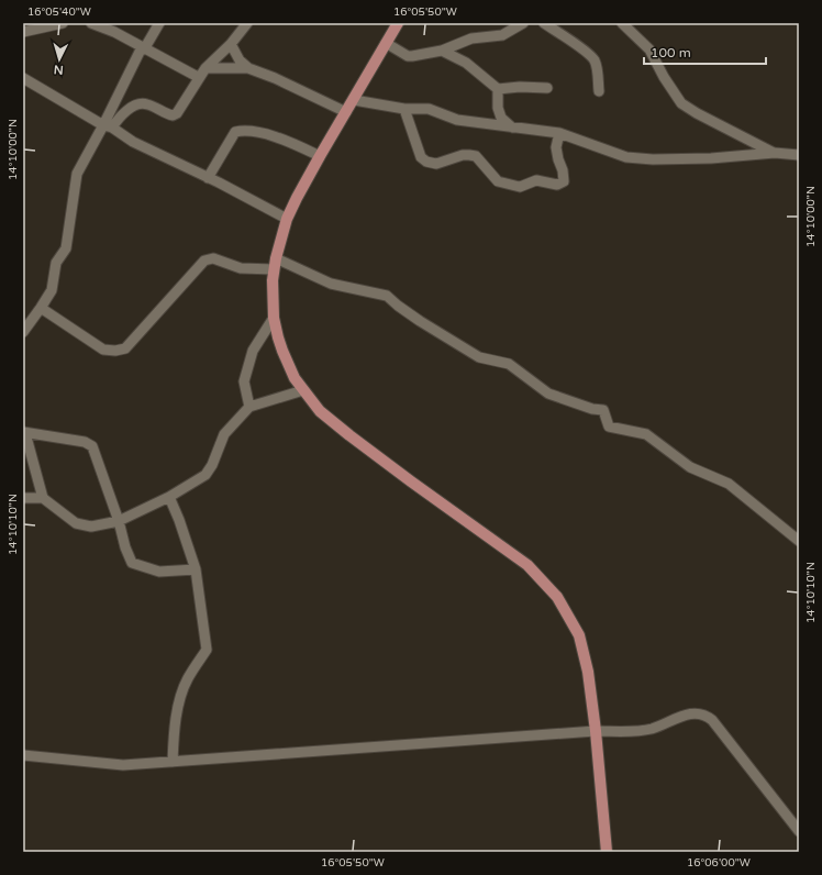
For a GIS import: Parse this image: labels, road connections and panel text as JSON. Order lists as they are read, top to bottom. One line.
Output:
{"scale_bar":"100 m","north":"bottom","coordinates":["16°05'40\"W","16°05'50\"W","14°10'00\"N","14°10'10\"N","16°06'00\"W"]}
